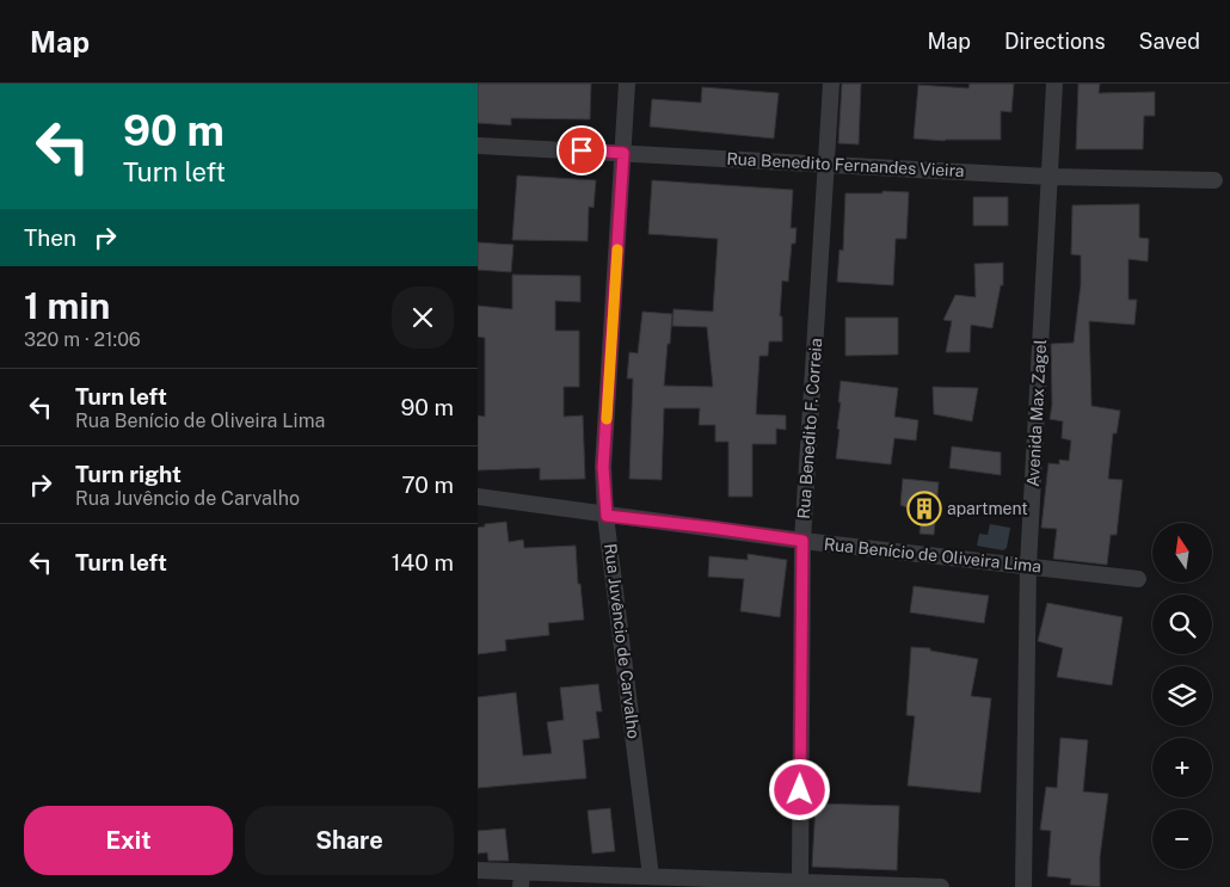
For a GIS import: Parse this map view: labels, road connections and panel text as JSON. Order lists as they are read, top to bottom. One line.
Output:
{"streets":{"street":["Rua Benedito Fernandes Vieira","Avenida Max Zagel","Rua Benedito F. Correia","Rua Benício de Oliveira Lima","Rua Juvêncio de Carvalho"]},"crossings":[["Rua Benedito Fernandes Vieira","Avenida Max Zagel"],["Rua Benedito Fernandes Vieira","Rua Benedito F. Correia"],["Rua Benedito Fernandes Vieira","Rua Juvêncio de Carvalho"],["Avenida Max Zagel","Rua Benício de Oliveira Lima"],["Rua Benedito F. Correia","Rua Benício de Oliveira Lima"],["Rua Benício de Oliveira Lima","Rua Juvêncio de Carvalho"]],"places":{"building":["apartment"]},"north":"top","page":{"header":"Map","nav":["Map","Directions","Saved"],"turn":["90 m","Turn left"],"then":"Then","heading":["1 min","320 m · 21:06"],"list":[{"name":"Turn left","note":"Rua Benício de Oliveira Lima","value":"90 m"},{"name":"Turn right","note":"Rua Juvêncio de Carvalho","value":"70 m"},{"name":"Turn left","value":"140 m"}],"map_buttons":["+","−"],"buttons":["Exit","Share"]}}
